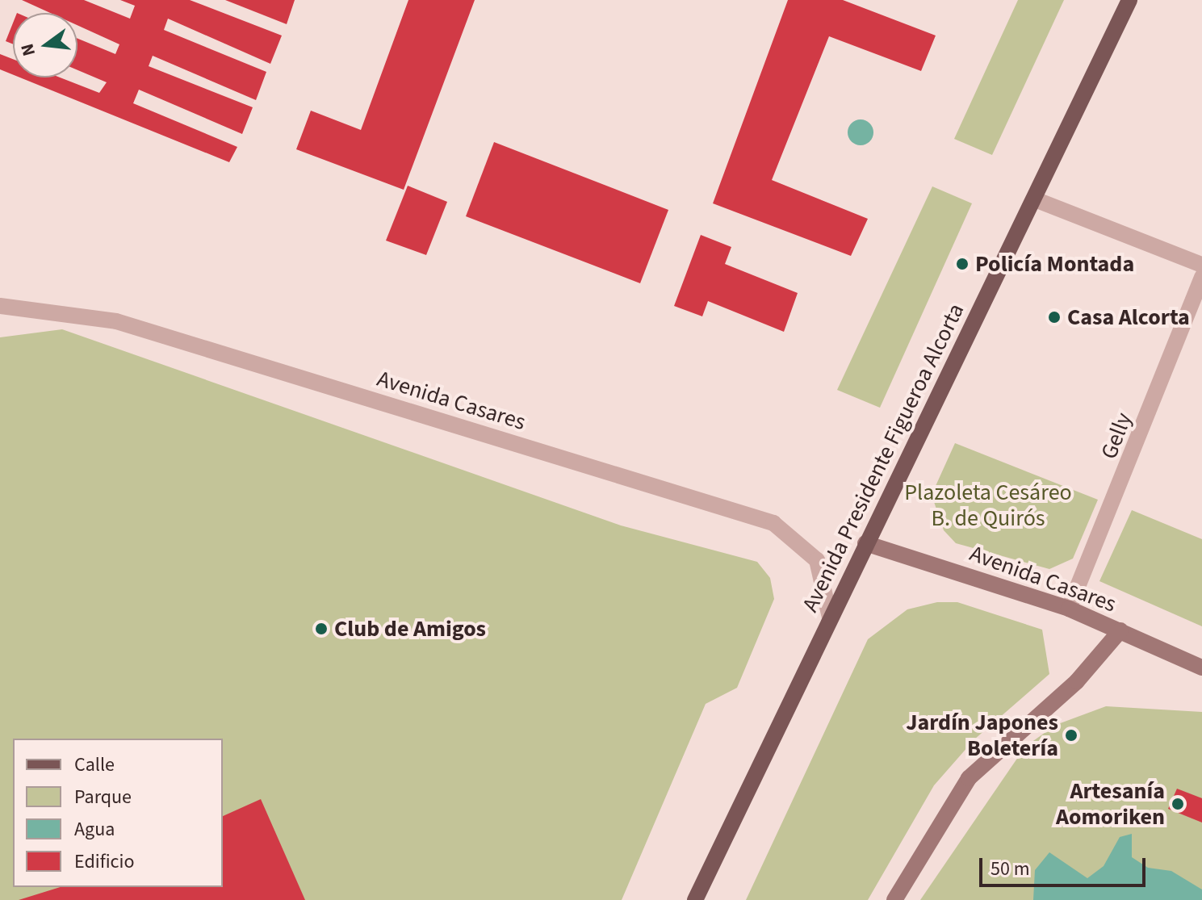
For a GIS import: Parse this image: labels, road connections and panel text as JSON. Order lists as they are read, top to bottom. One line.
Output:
{"streets":{"main road":["Avenida Casares","Avenida Presidente Figueroa Alcorta"],"street":["Gelly"]},"crossings":[["Avenida Casares","Gelly"],["Avenida Casares","Avenida Presidente Figueroa Alcorta"]],"parks":["Plazoleta Cesáreo B. de Quirós"],"places":["Policía Montada","Casa Alcorta","Club de Amigos","Jardín Japones Boletería","Artesanía Aomoriken"],"legend":["Calle","Parque","Agua","Edificio"],"scale_bar":"50 m","north":"left"}
